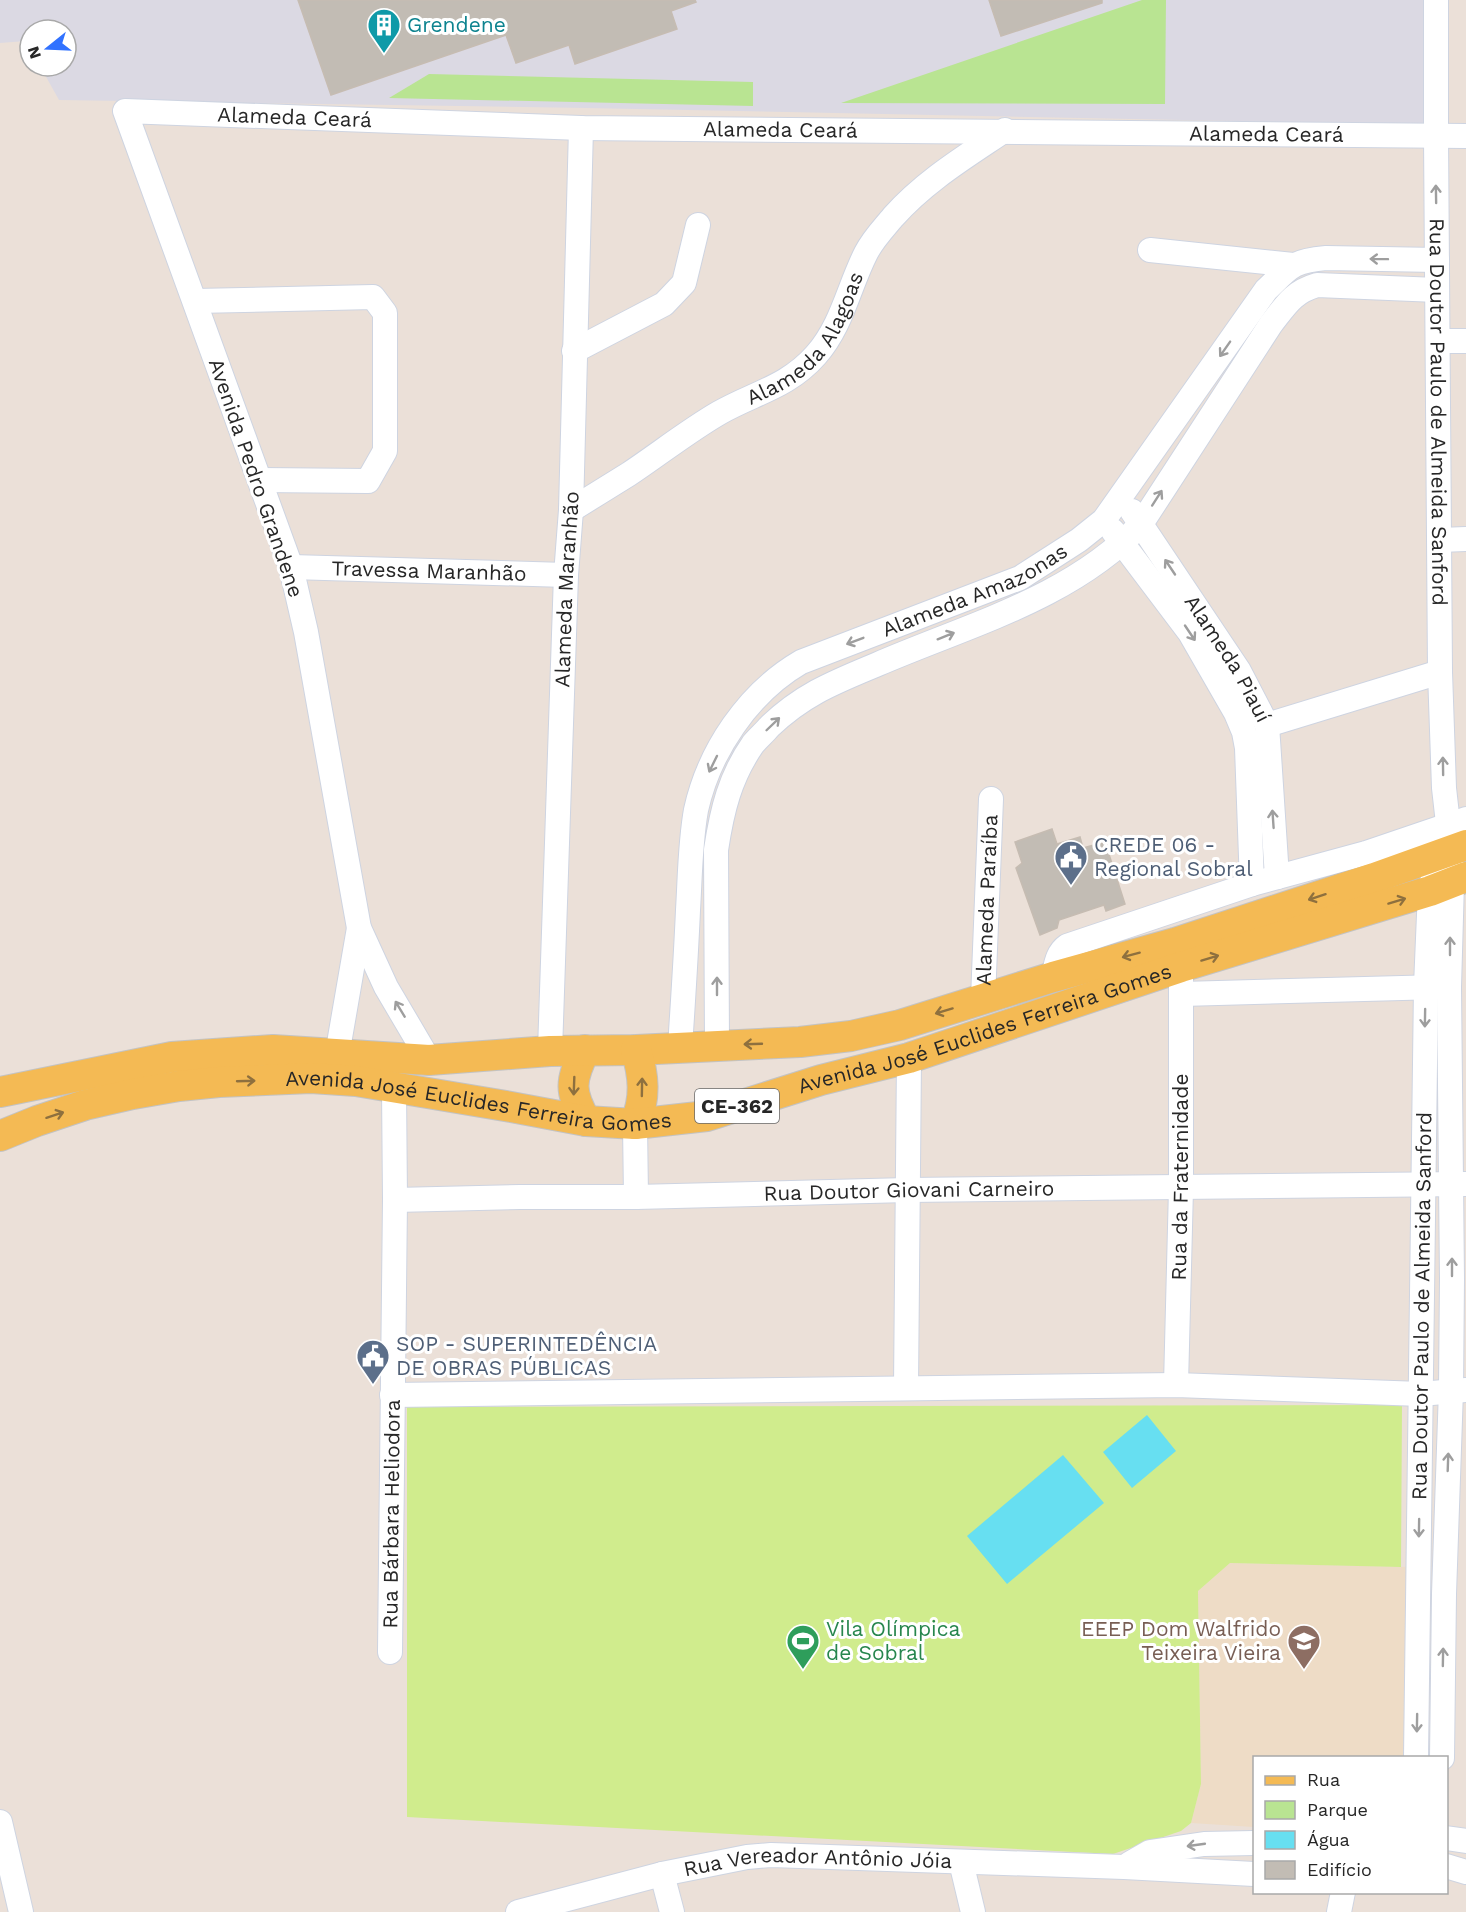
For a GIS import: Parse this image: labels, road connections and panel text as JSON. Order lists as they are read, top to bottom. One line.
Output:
{"streets":{"main road":["Avenida José Euclides Ferreira Gomes","CE-362"],"street":["Alameda Ceará","Alameda Alagoas","Rua Doutor Paulo de Almeida Sanford","Avenida Pedro Grandene","Travessa Maranhão","Alameda Maranhão","Alameda Amazonas","Alameda Piauí","Alameda Paraíba","Rua da Fraternidade","Rua Doutor Giovani Carneiro","Rua Bárbara Heliodora","Rua Vereador Antônio Jóia"]},"crossings":[["Alameda Ceará","Alameda Alagoas"],["Alameda Ceará","Rua Doutor Paulo de Almeida Sanford"],["Alameda Ceará","Avenida Pedro Grandene"],["Alameda Ceará","Alameda Maranhão"],["Alameda Alagoas","Alameda Maranhão"],["Rua Doutor Paulo de Almeida Sanford","Alameda Amazonas"],["Rua Doutor Paulo de Almeida Sanford","Avenida José Euclides Ferreira Gomes"],["Rua Doutor Paulo de Almeida Sanford","Rua Doutor Giovani Carneiro"],["Avenida Pedro Grandene","Travessa Maranhão"],["Avenida Pedro Grandene","Avenida José Euclides Ferreira Gomes"],["Travessa Maranhão","Alameda Maranhão"],["Alameda Maranhão","Avenida José Euclides Ferreira Gomes"],["Alameda Amazonas","Alameda Piauí"],["Alameda Amazonas","Avenida José Euclides Ferreira Gomes"],["Alameda Paraíba","Avenida José Euclides Ferreira Gomes"],["Avenida José Euclides Ferreira Gomes","Rua da Fraternidade"],["Avenida José Euclides Ferreira Gomes","Rua Bárbara Heliodora"],["Rua da Fraternidade","Rua Doutor Giovani Carneiro"],["Rua Doutor Giovani Carneiro","Rua Bárbara Heliodora"]],"places":{"building":["Grendene"],"public building":["CREDE 06 - Regional Sobral","SOP - SUPERINTEDÊNCIA DE OBRAS PÚBLICAS"],"sports":["Vila Olímpica de Sobral"],"school or university":["EEEP Dom Walfrido Teixeira Vieira"]},"legend":["Rua","Parque","Água","Edifício"],"north":"left"}
